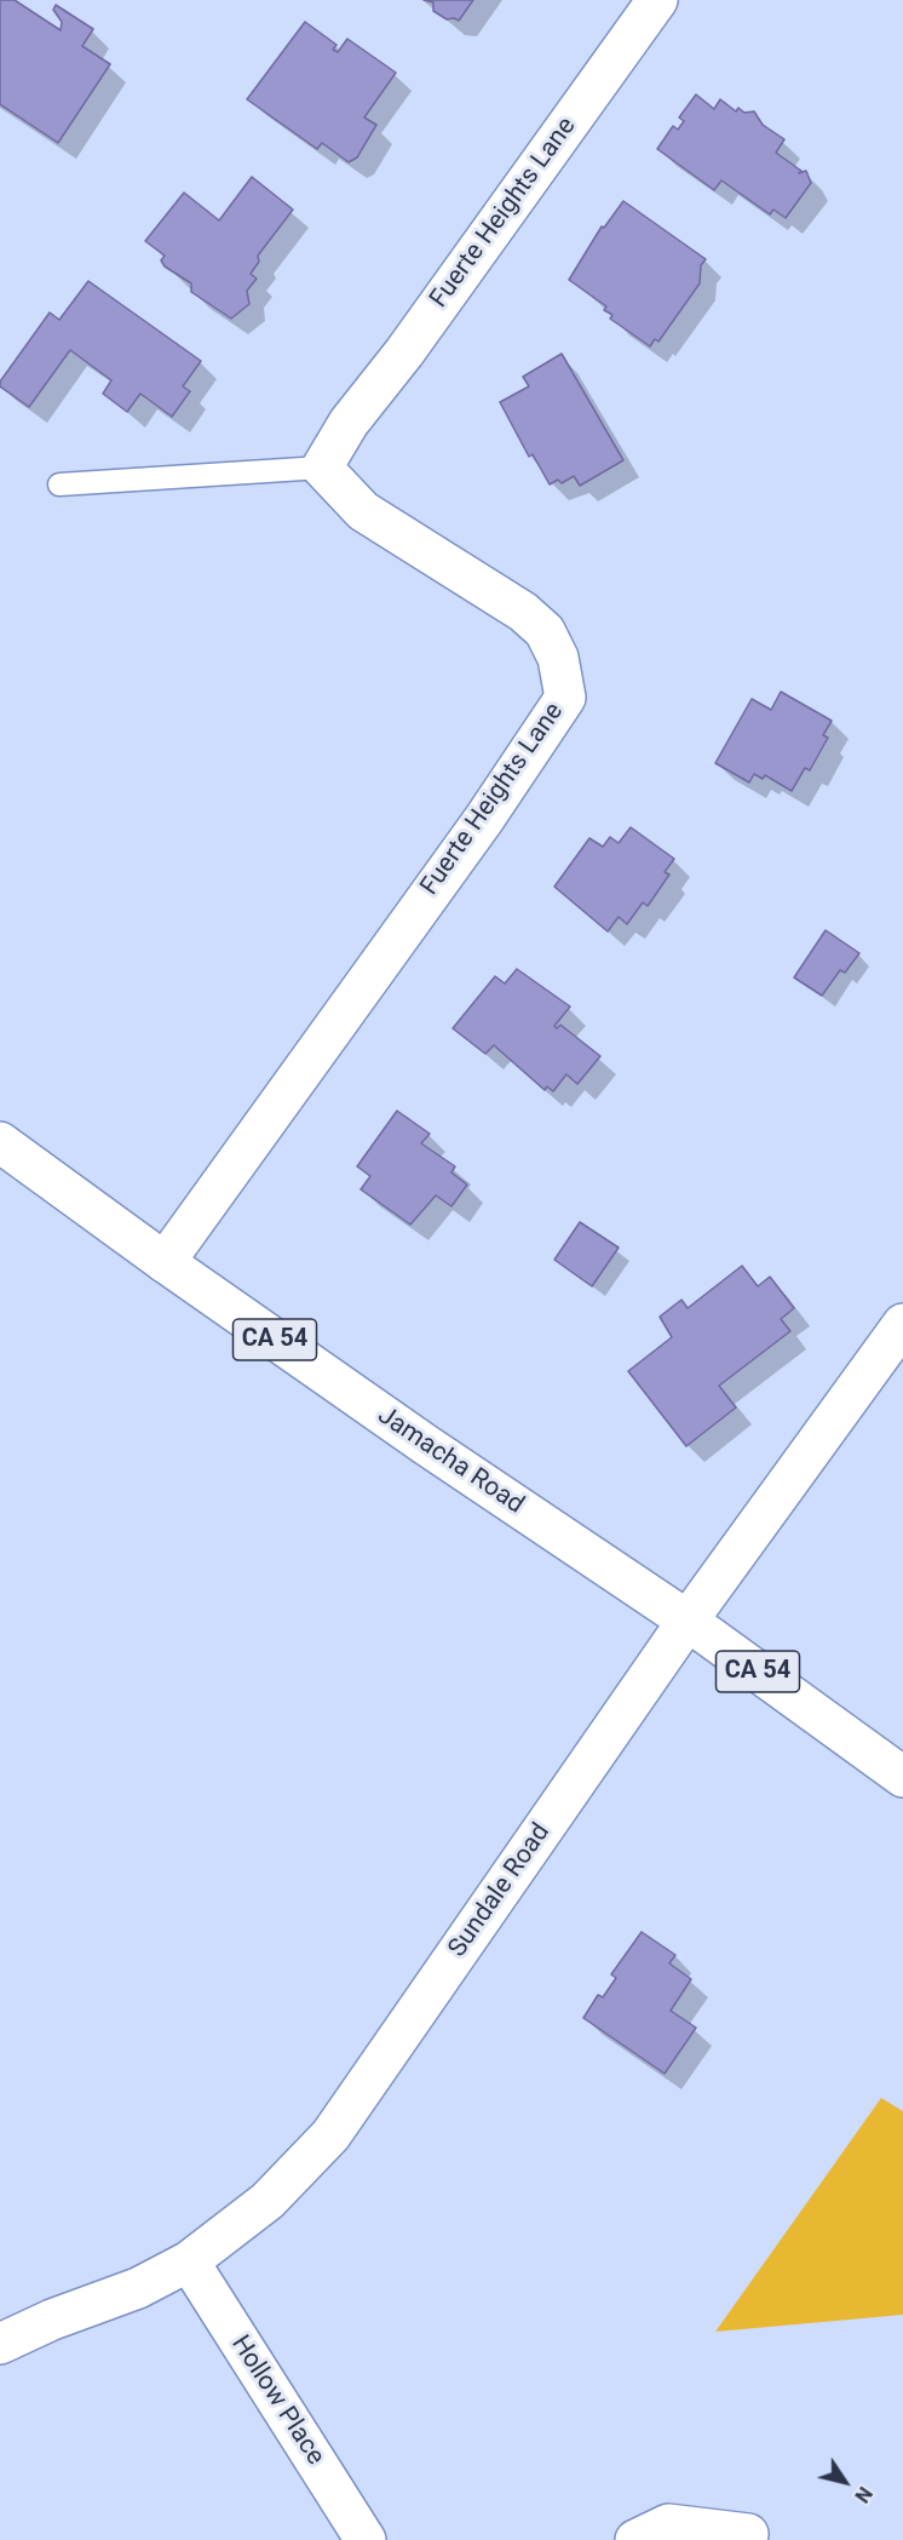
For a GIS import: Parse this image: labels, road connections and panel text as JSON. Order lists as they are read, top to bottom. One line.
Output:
{"streets":{"street":["Fuerte Heights Lane","CA 54","Jamacha Road","Sundale Road","Hollow Place"]},"crossings":[["Fuerte Heights Lane","Jamacha Road"],["Jamacha Road","Sundale Road"],["Sundale Road","Hollow Place"]],"north":"bottom right"}
